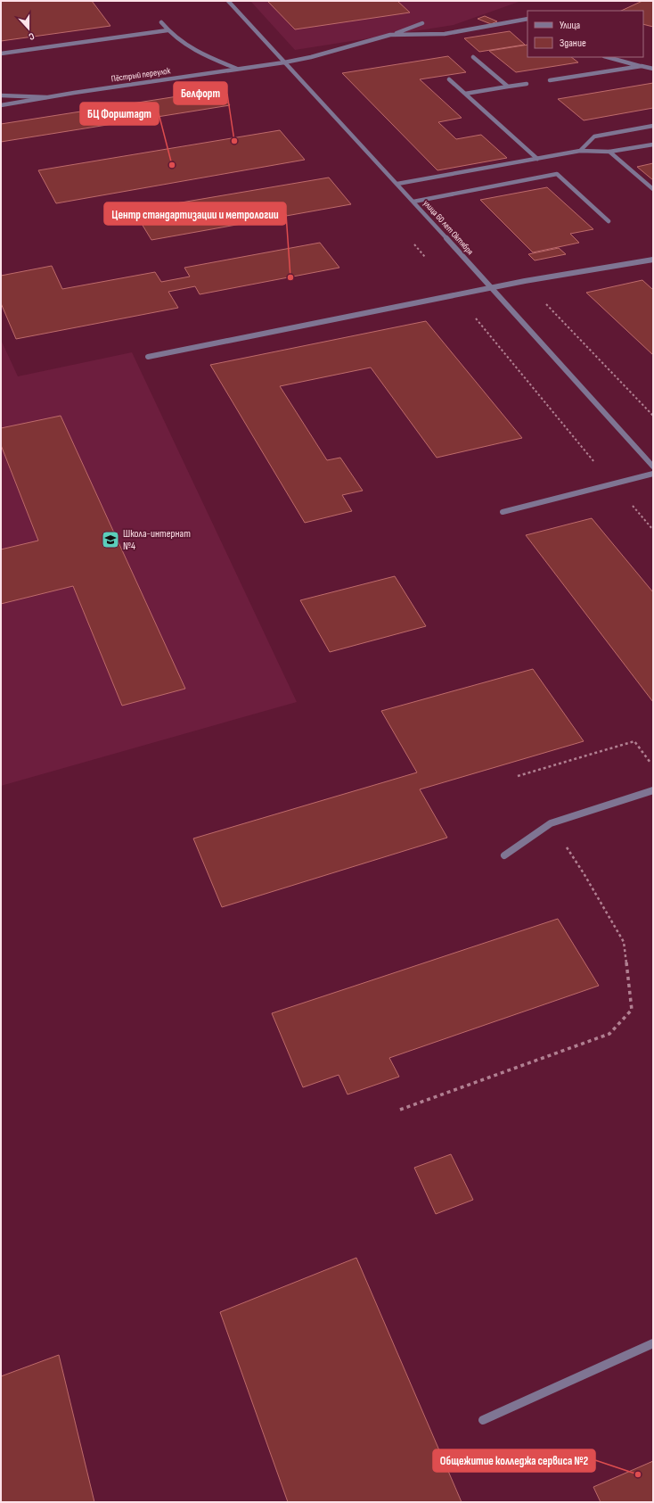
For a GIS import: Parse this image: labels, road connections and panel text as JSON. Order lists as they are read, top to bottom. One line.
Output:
{"streets":{"street":["Пёстрый переулок","улица 60 лет Октября"]},"crossings":[["Пёстрый переулок","улица 60 лет Октября"]],"places":{"other":["Белфорт","БЦ Форштадт","Центр стандартизации и метрологии","Общежитие колледжа сервиса №2"],"school or university":["Школа-интернат №4"]},"legend":["Улица","Здание"],"north":"bottom"}
